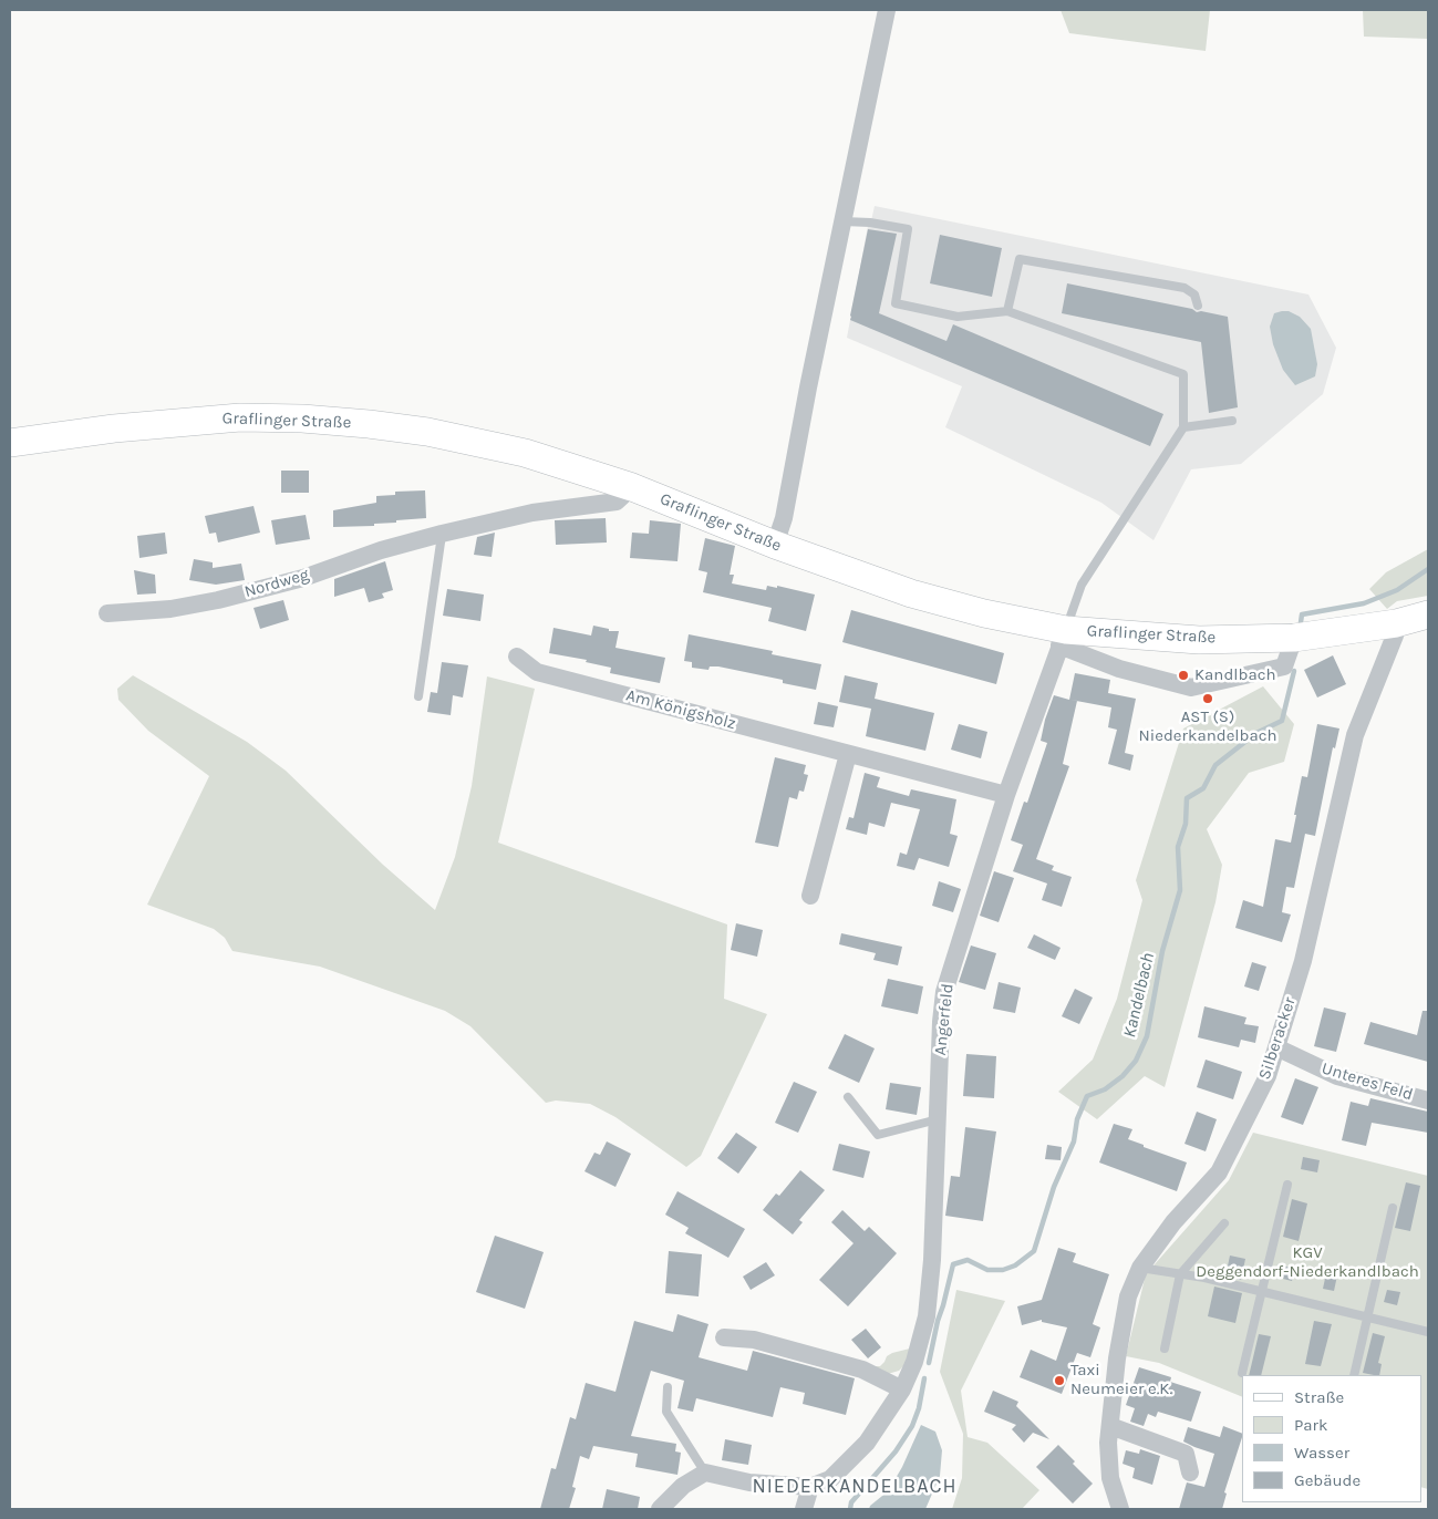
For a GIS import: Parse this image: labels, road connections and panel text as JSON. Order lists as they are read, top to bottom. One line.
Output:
{"streets":{"main road":["Graflinger Straße"],"street":["Nordweg","Am Königsholz","Angerfeld","Silberacker","Unteres Feld"]},"crossings":[["Graflinger Straße","Nordweg"],["Graflinger Straße","Angerfeld"],["Graflinger Straße","Silberacker"],["Am Königsholz","Angerfeld"],["Silberacker","Unteres Feld"]],"districts":["NIEDERKANDELBACH"],"water":["Kandelbach"],"parks":["KGV Deggendorf-Niederkandlbach"],"places":["Kandlbach","AST (S) Niederkandelbach","Taxi Neumeier e.K."],"legend":["Straße","Park","Wasser","Gebäude"]}
